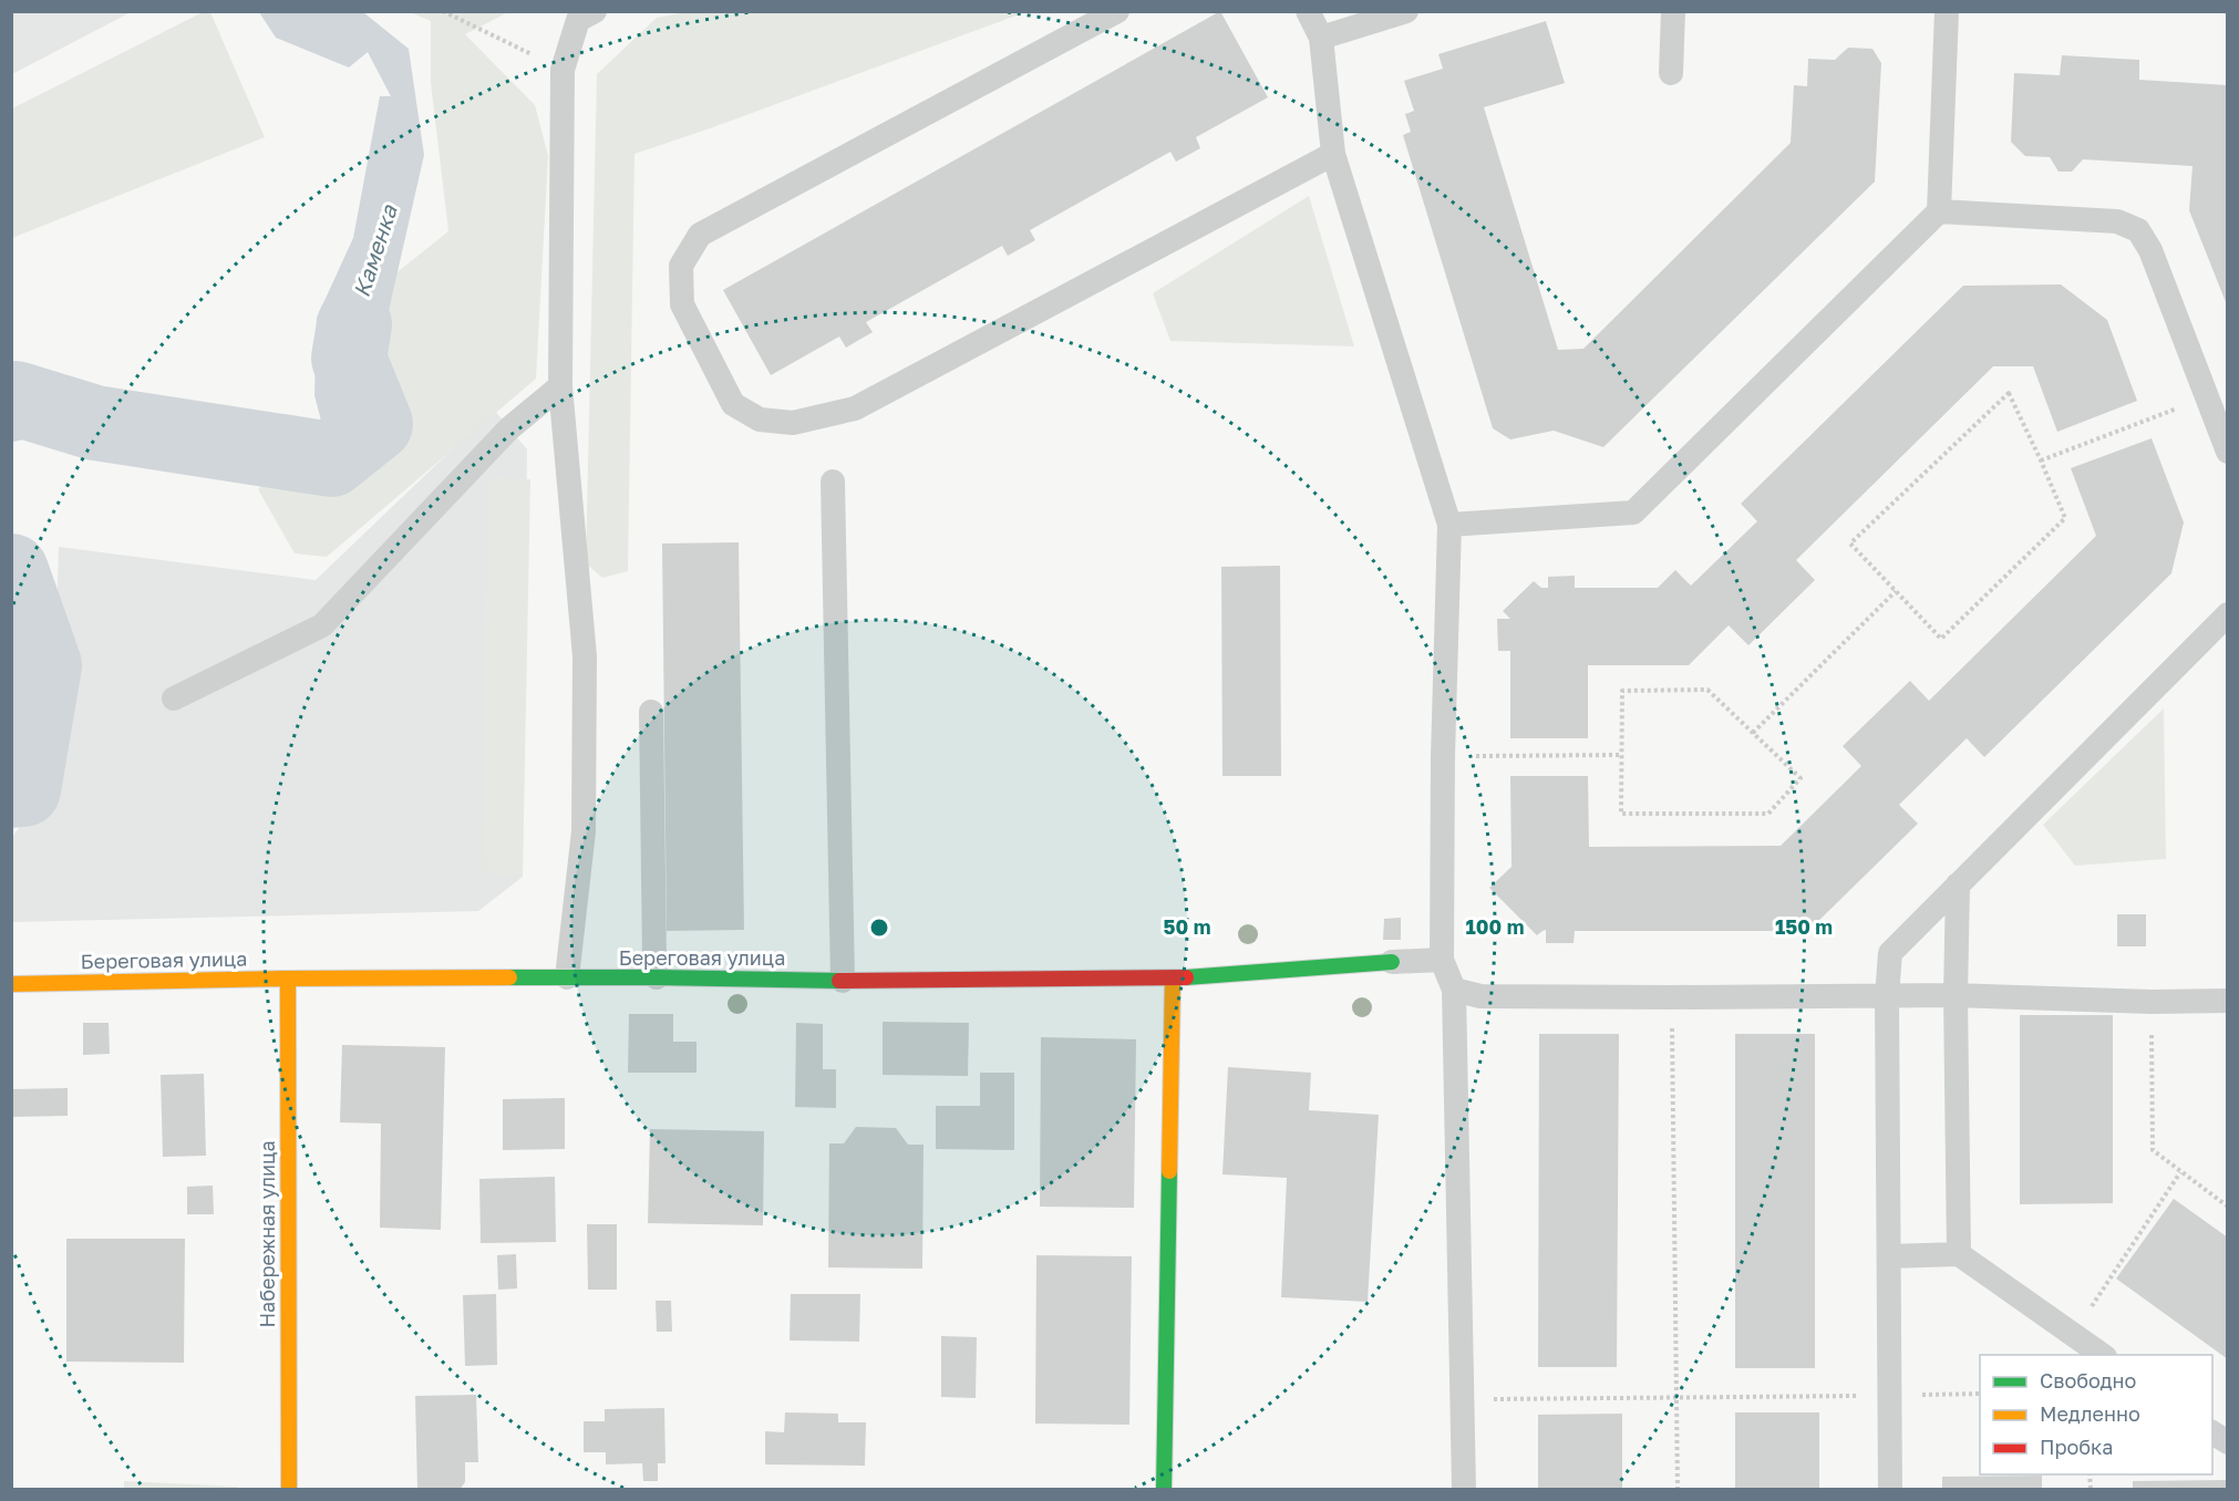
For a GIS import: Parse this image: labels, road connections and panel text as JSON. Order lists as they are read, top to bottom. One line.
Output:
{"streets":{"street":["Береговая улица","Набережная улица"]},"crossings":[["Береговая улица","Набережная улица"]],"water":["Каменка"],"legend":["Свободно","Медленно","Пробка"],"rings":["50 m","100 m","150 m"]}
